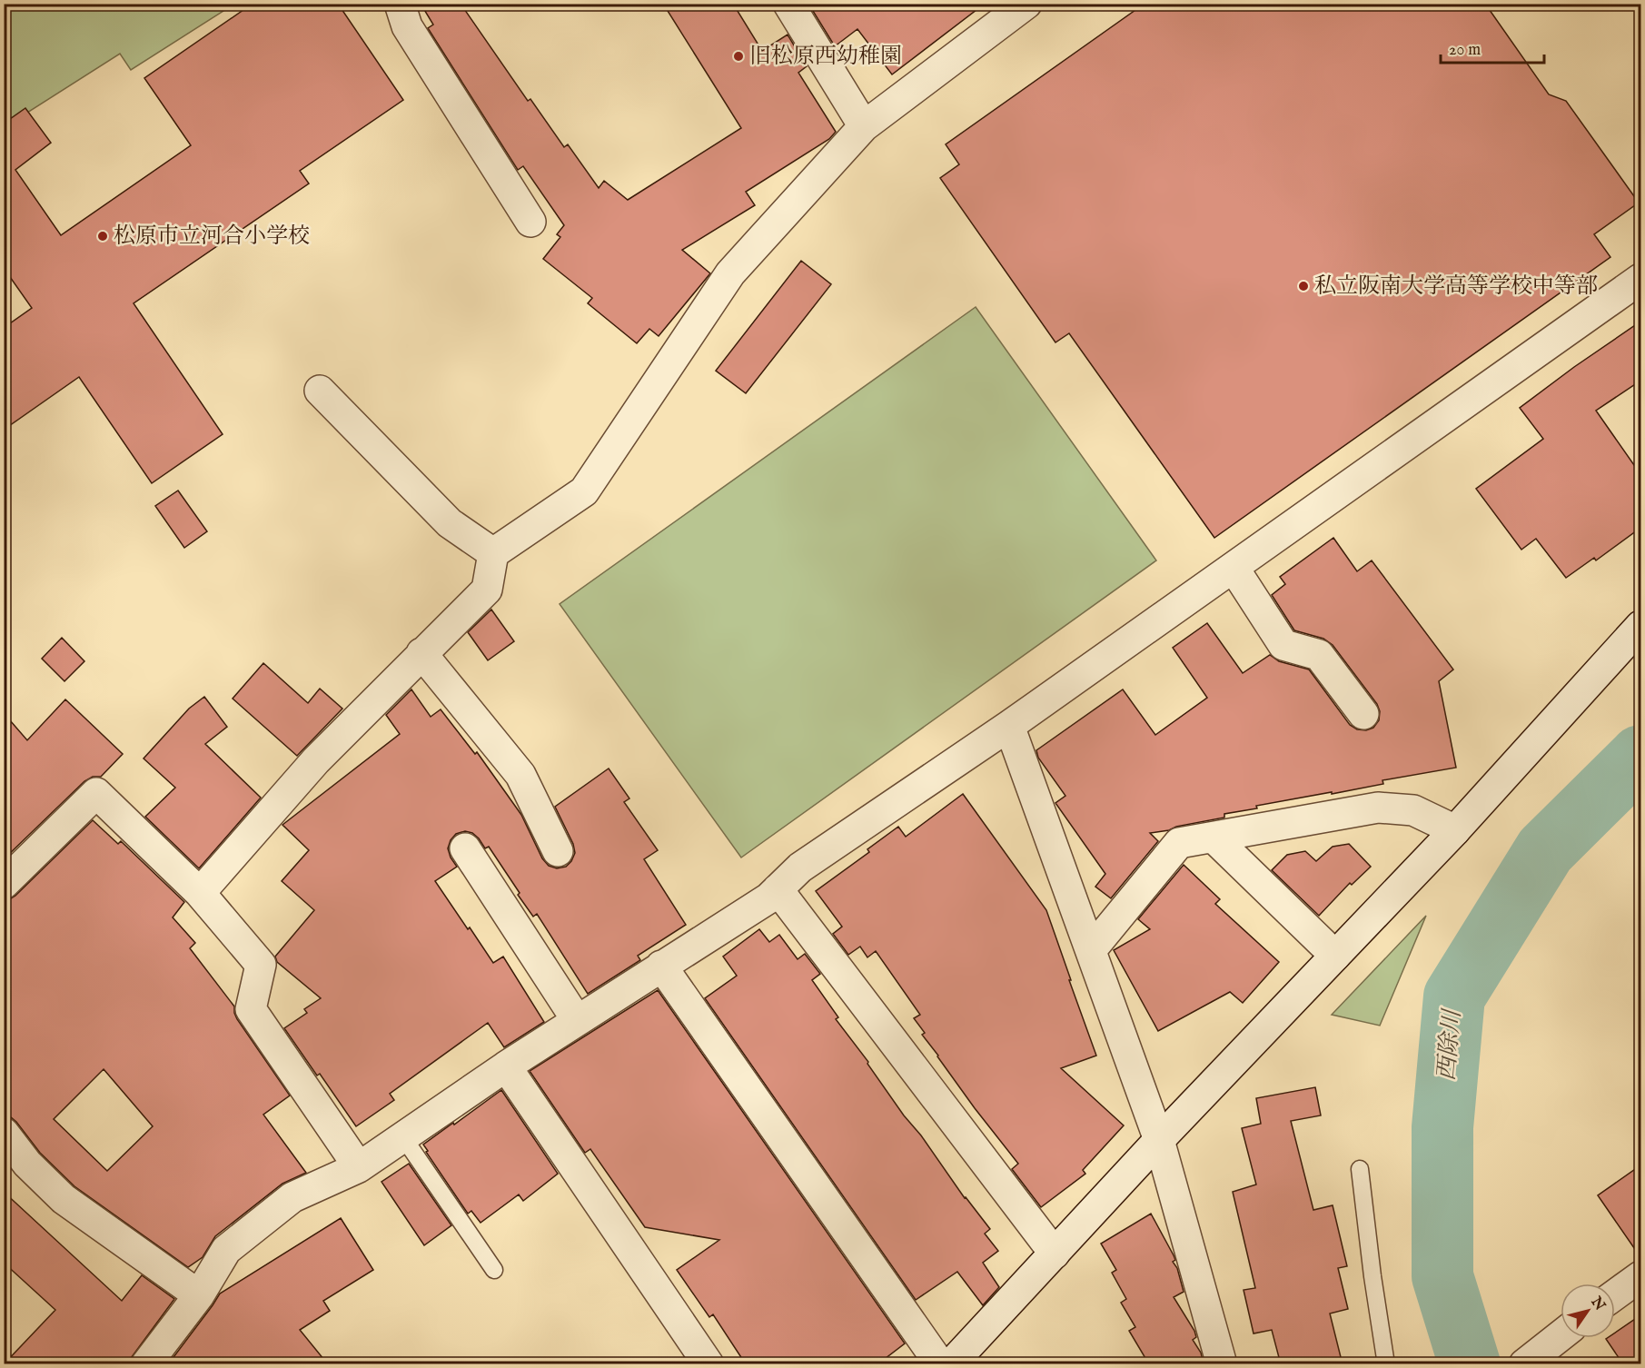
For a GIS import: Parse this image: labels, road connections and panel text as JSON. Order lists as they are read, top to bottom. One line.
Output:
{"water":["西除川"],"places":["旧松原西幼稚園","松原市立河合小学校","私立阪南大学高等学校中等部"],"scale_bar":"20 m","north":"top right"}
